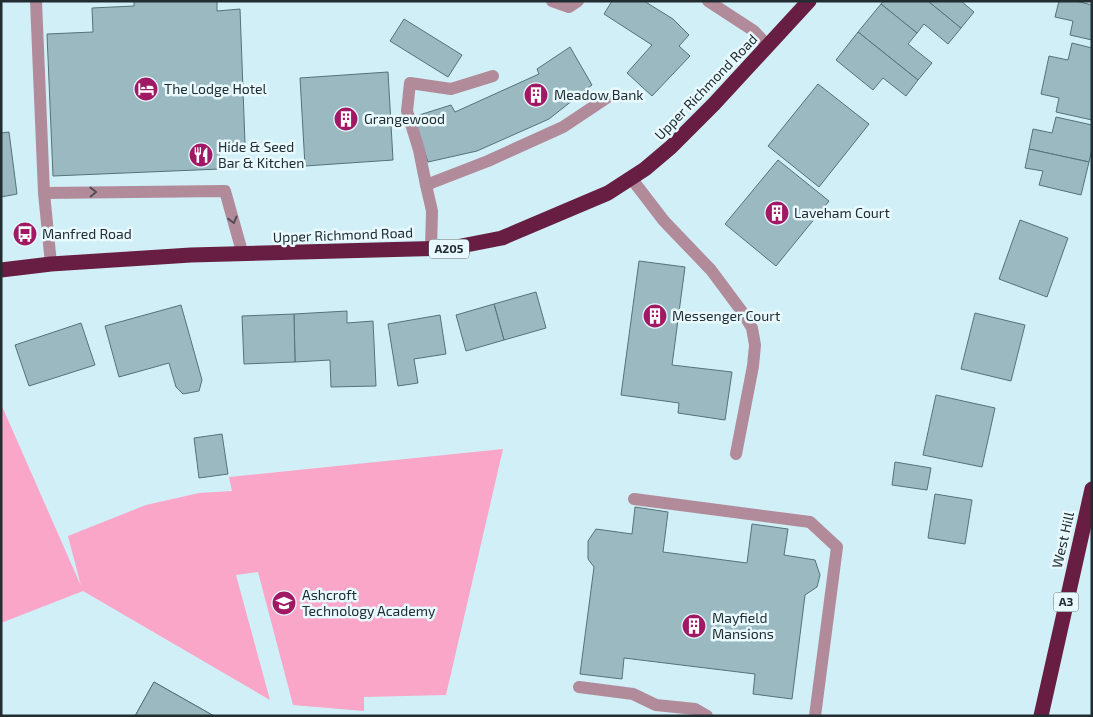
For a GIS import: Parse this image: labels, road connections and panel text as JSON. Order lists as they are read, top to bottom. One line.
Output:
{"streets":{"highway":["Upper Richmond Road","A205","West Hill","A3"]},"places":{"hotel":["The Lodge Hotel"],"building":["Meadow Bank","Grangewood","Laveham Court","Messenger Court","Mayfield Mansions"],"restaurant":["Hide & Seed Bar & Kitchen"],"bus stop":["Manfred Road"],"school or university":["Ashcroft Technology Academy"]}}
